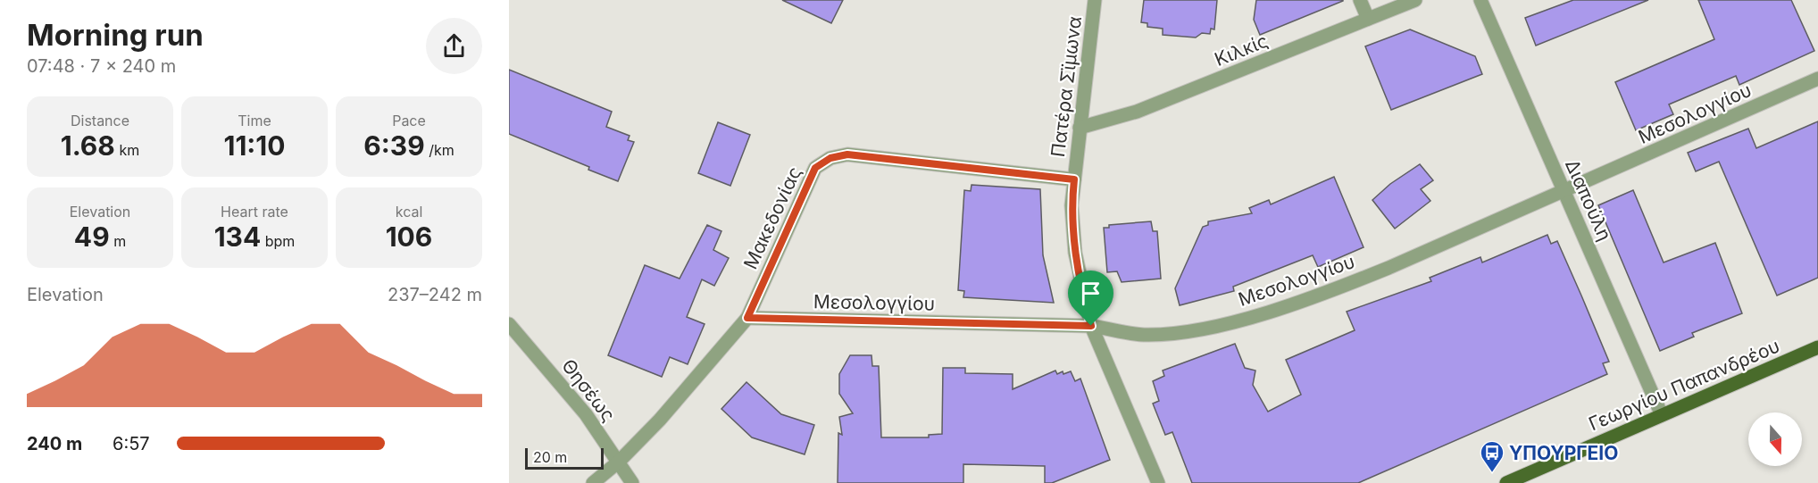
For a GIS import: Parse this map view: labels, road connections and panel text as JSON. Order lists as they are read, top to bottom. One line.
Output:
{"streets":{"main road":["Γεωργίου Παπανδρέου"],"street":["Κιλκίς","Πατέρα Σϊμωνα","Μεσολογγίου","Διαπούλη","Μακεδονίας","Θησέως"]},"crossings":[["Κιλκίς","Πατέρα Σϊμωνα"],["Πατέρα Σϊμωνα","Μεσολογγίου"],["Πατέρα Σϊμωνα","Μακεδονίας"],["Μεσολογγίου","Διαπούλη"],["Μεσολογγίου","Μακεδονίας"],["Διαπούλη","Γεωργίου Παπανδρέου"],["Μακεδονίας","Θησέως"]],"places":{"bus stop":["ΥΠΟΥΡΓΕΙΟ"]},"scale_bar":"20 m","north":"bottom","page":{"heading":["Morning run","07:48 · 7 × 240 m"],"stats":[["Distance","1.68 km"],["Time","11:10"],["Pace","6:39 /km"],["Elevation","49 m"],["Heart rate","134 bpm"],["kcal","106"]],"chart":["Elevation","237–242 m"],"list":[{"name":"240 m","note":"6:57"}],"scale":"20 m"}}
